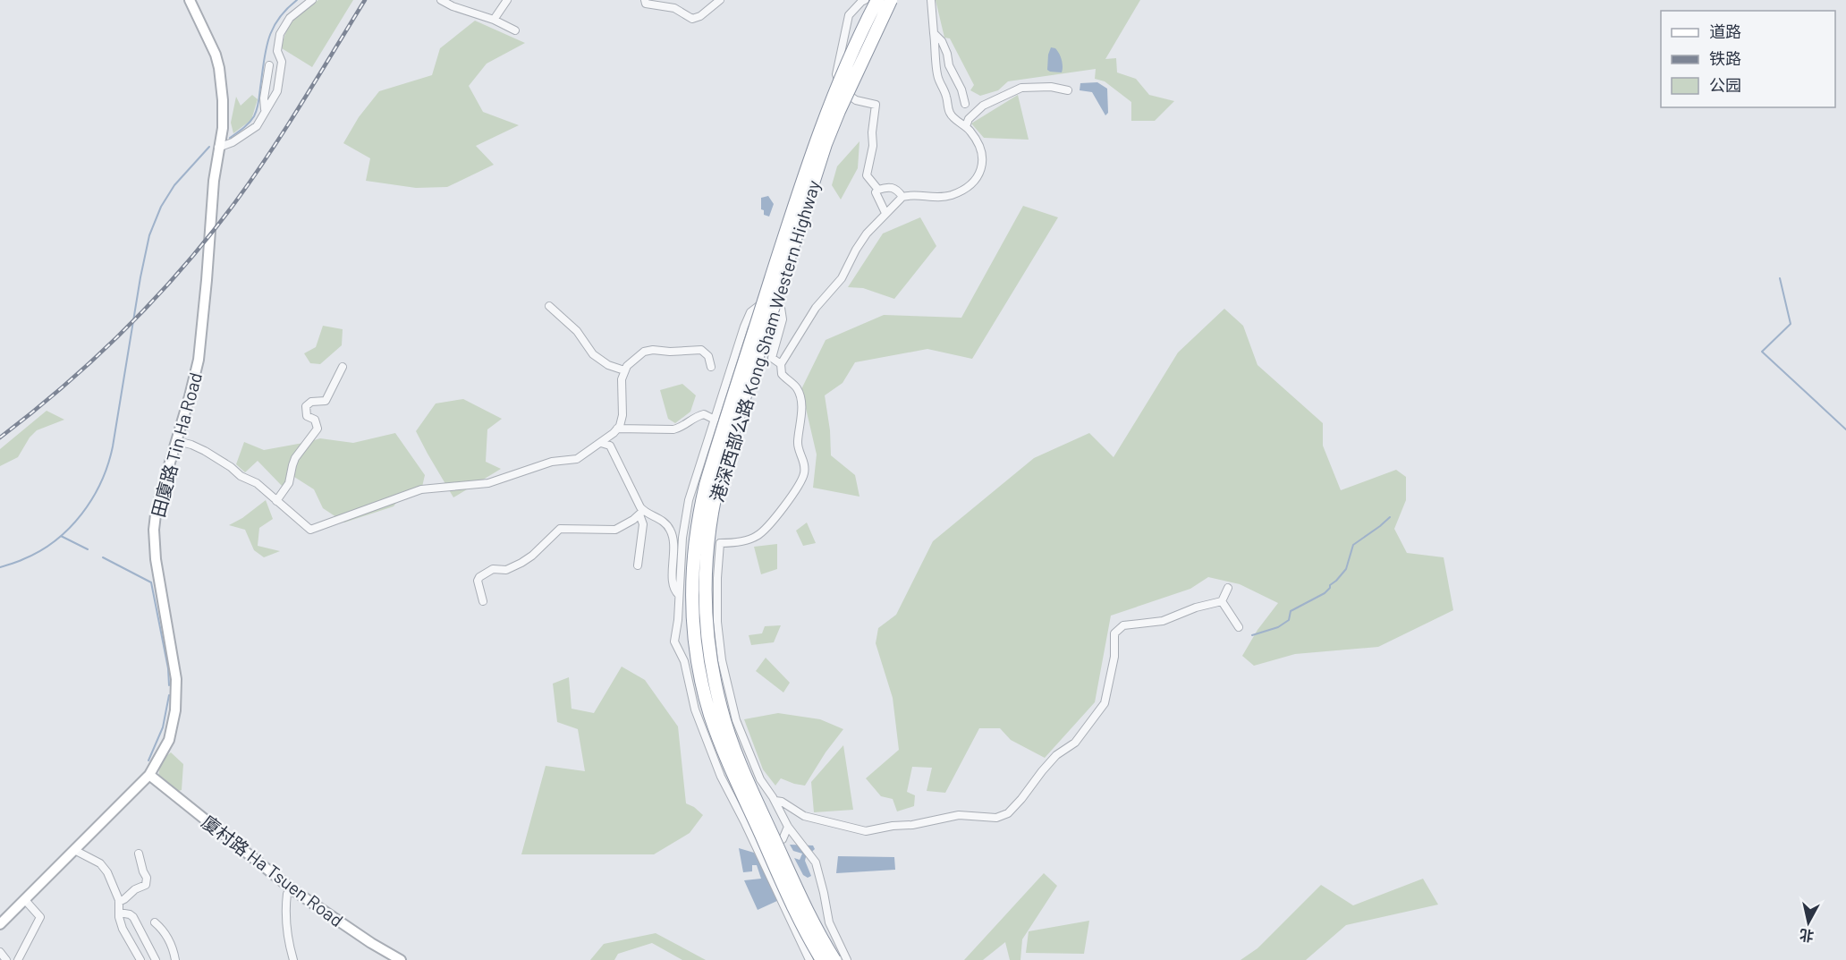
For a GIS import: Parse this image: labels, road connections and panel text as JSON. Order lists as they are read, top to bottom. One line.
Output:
{"streets":{"highway":["港深西部公路 Kong Sham Western Highway"],"street":["田廈路 Tin Ha Road","廈村路 Ha Tsuen Road"]},"crossings":[["田廈路 Tin Ha Road","廈村路 Ha Tsuen Road"]],"legend":["道路","铁路","公园"],"north":"bottom"}
